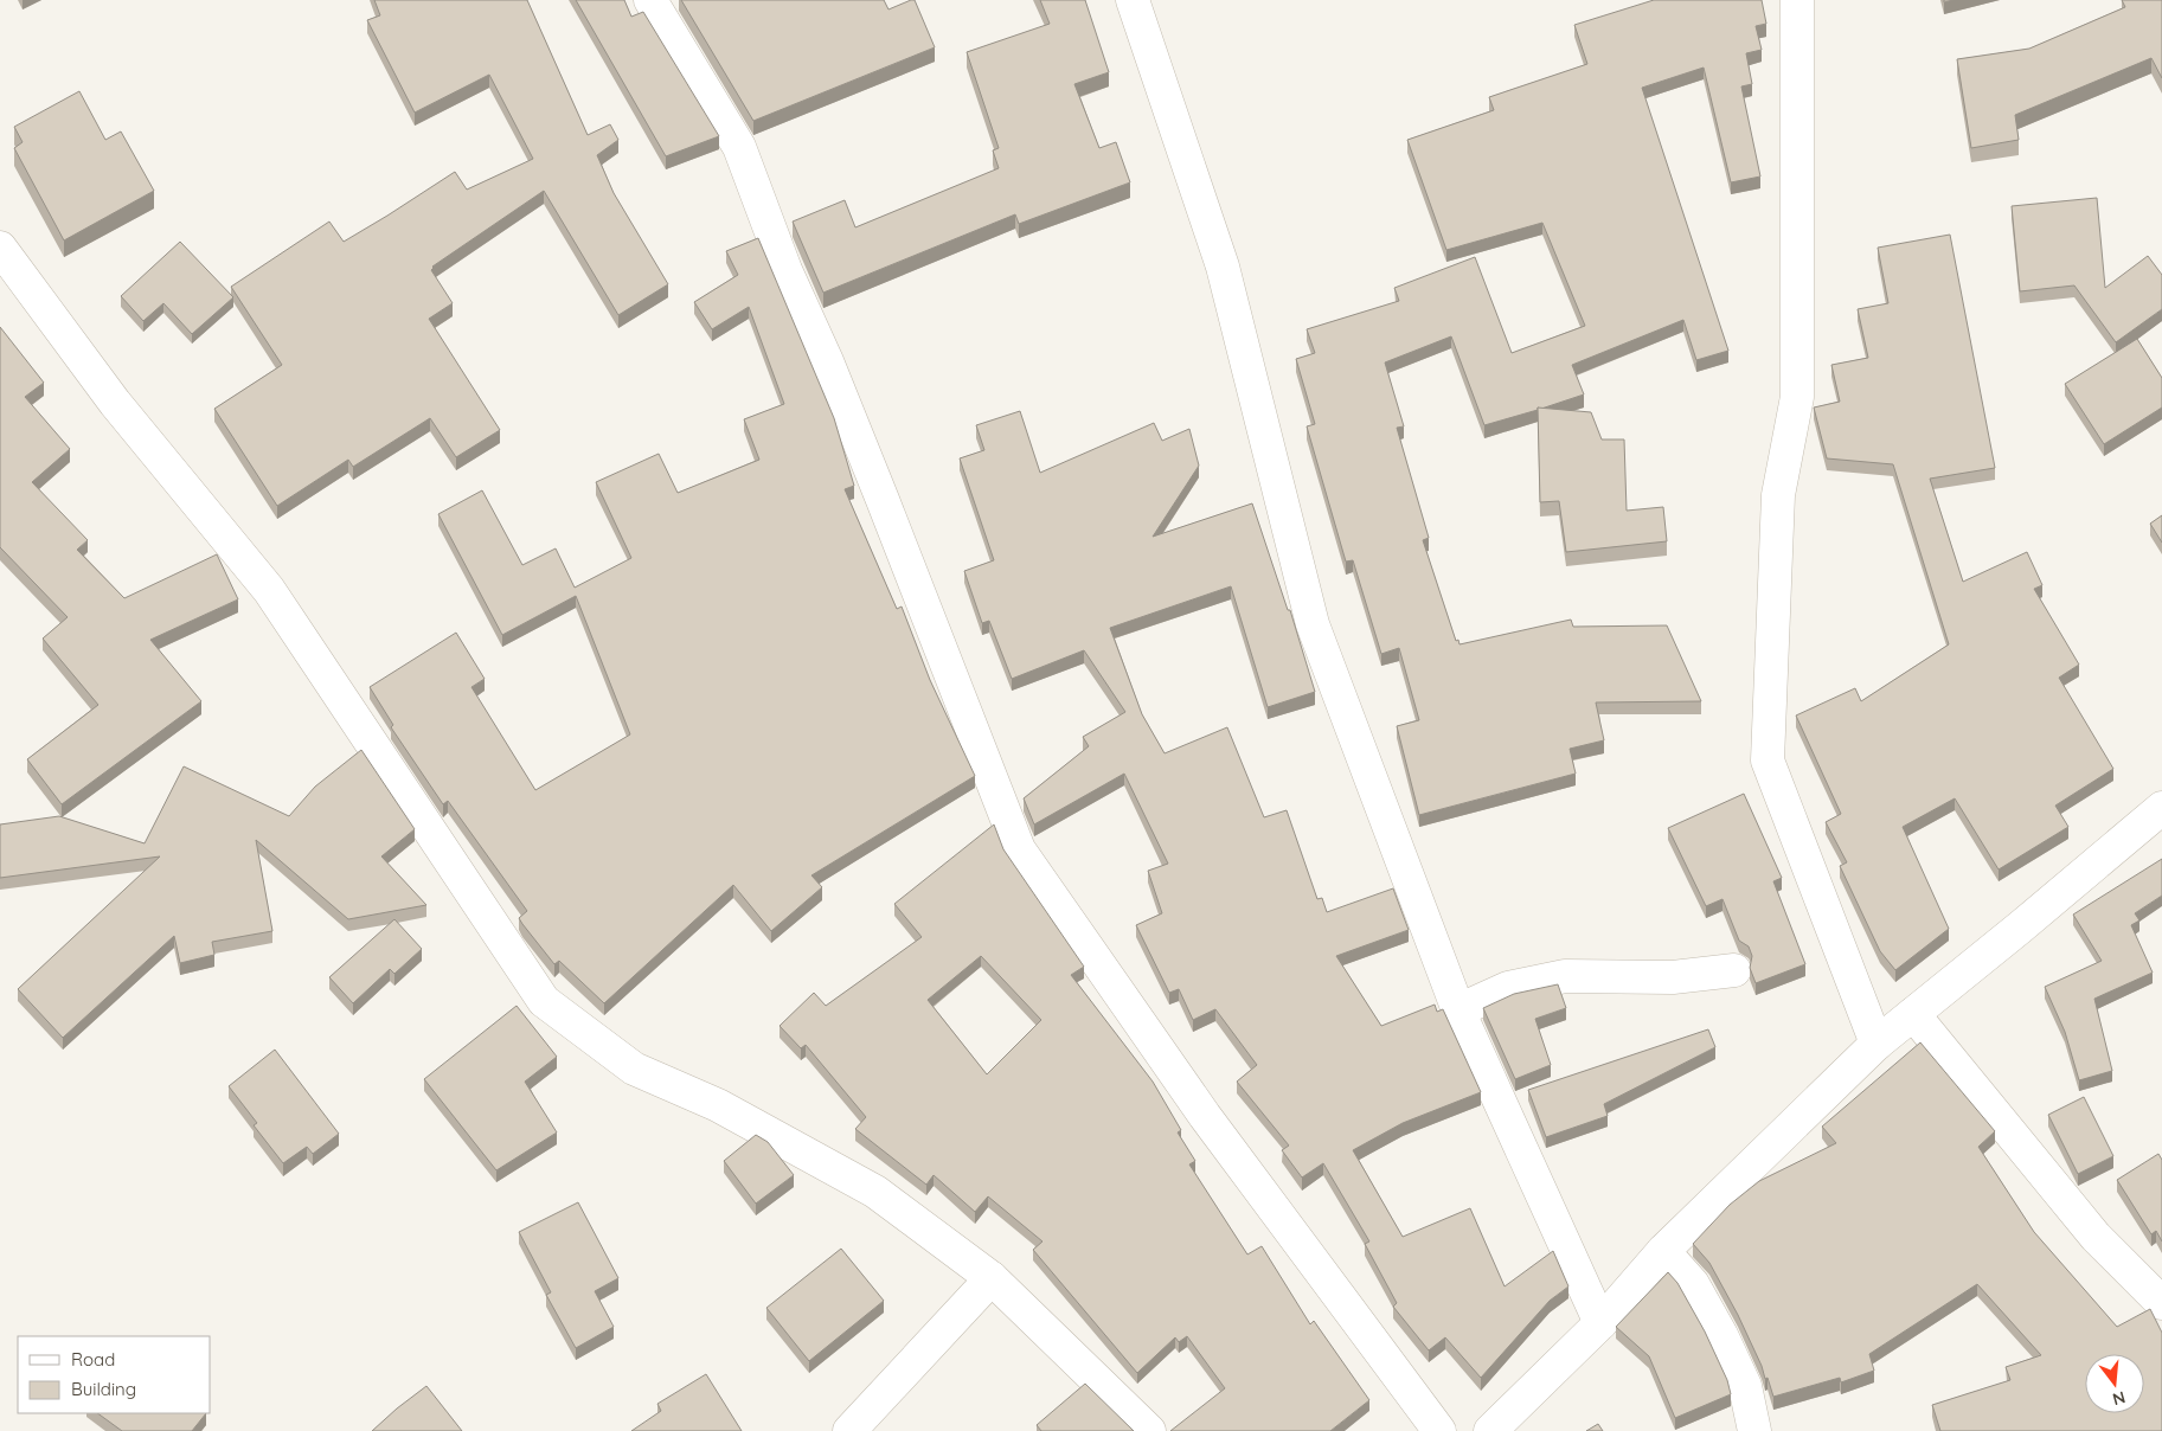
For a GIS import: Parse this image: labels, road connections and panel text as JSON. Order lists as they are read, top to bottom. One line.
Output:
{"legend":["Road","Building"],"north":"bottom"}
